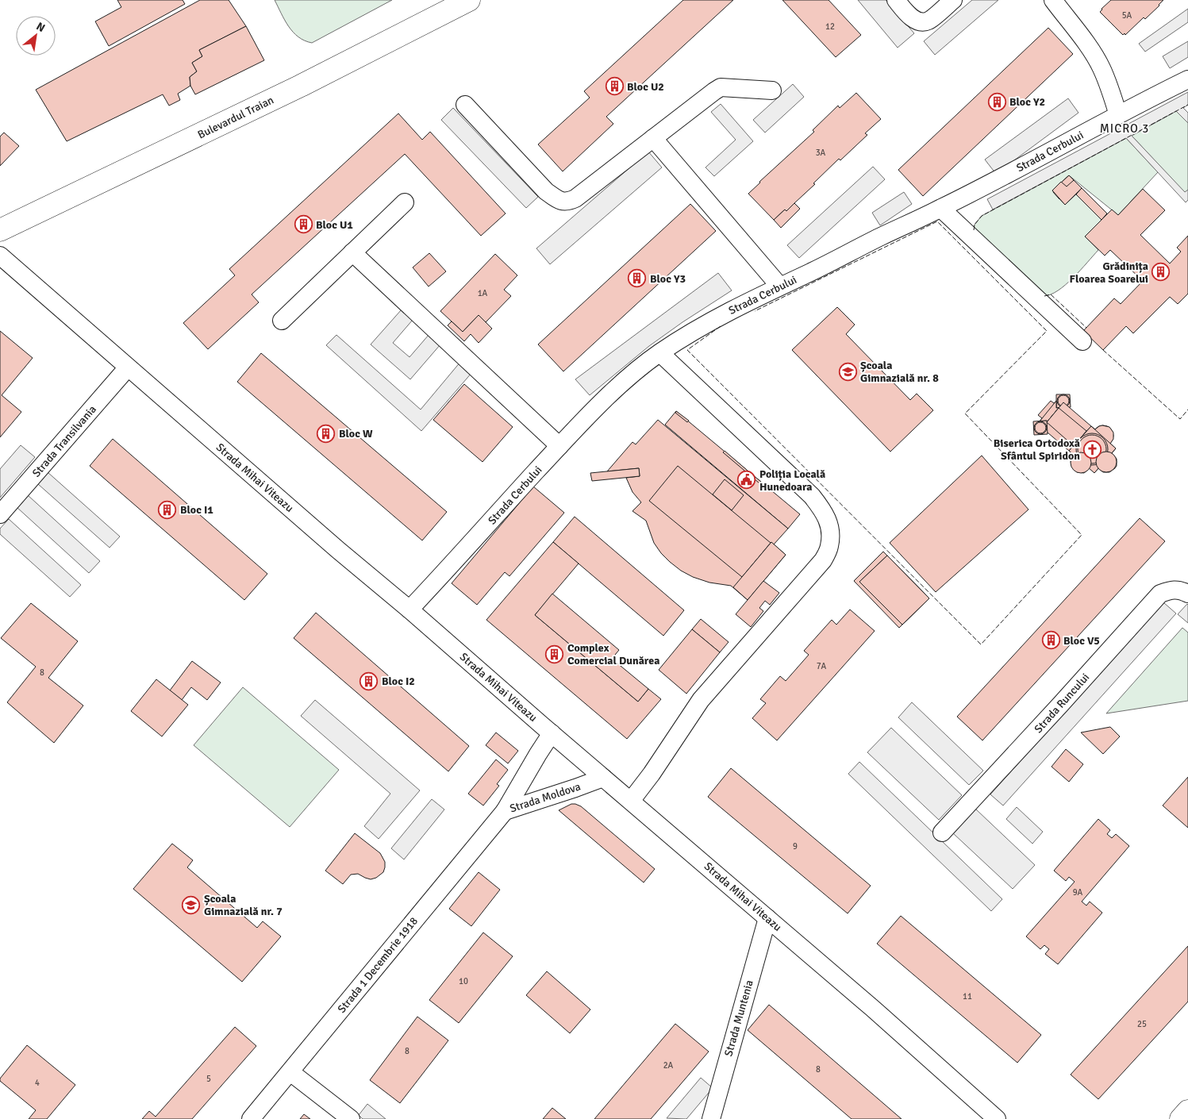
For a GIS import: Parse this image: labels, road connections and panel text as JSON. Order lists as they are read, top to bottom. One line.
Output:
{"streets":{"main road":["Bulevardul Traian"],"street":["Strada Cerbului","Strada Transilvania","Strada Mihai Viteazu","Strada Runcului","Strada Moldova","Strada 1 Decembrie 1918","Strada Muntenia"]},"crossings":[["Strada Cerbului","Strada Mihai Viteazu"],["Strada Transilvania","Strada Mihai Viteazu"],["Strada Mihai Viteazu","Strada Moldova"],["Strada Mihai Viteazu","Strada Muntenia"],["Strada Moldova","Strada 1 Decembrie 1918"]],"districts":["MICRO 3"],"places":{"building":["Bloc U2","Bloc Y2","Bloc U1","Grădinița Floarea Soarelui","Bloc Y3","Bloc W","Bloc I1","Bloc V5","Complex Comercial Dunărea","Bloc I2"],"school or university":["Școala Gimnazială nr. 8","Școala Gimnazială nr. 7"],"church":["Biserica Ortodoxă Sfântul Spiridon"],"public building":["Poliția Locală Hunedoara"]},"house_numbers":["5A","12","3A","1A","7A","8","9","9A","10","11","25","8","2A","8","5","4"],"north":"top right"}
